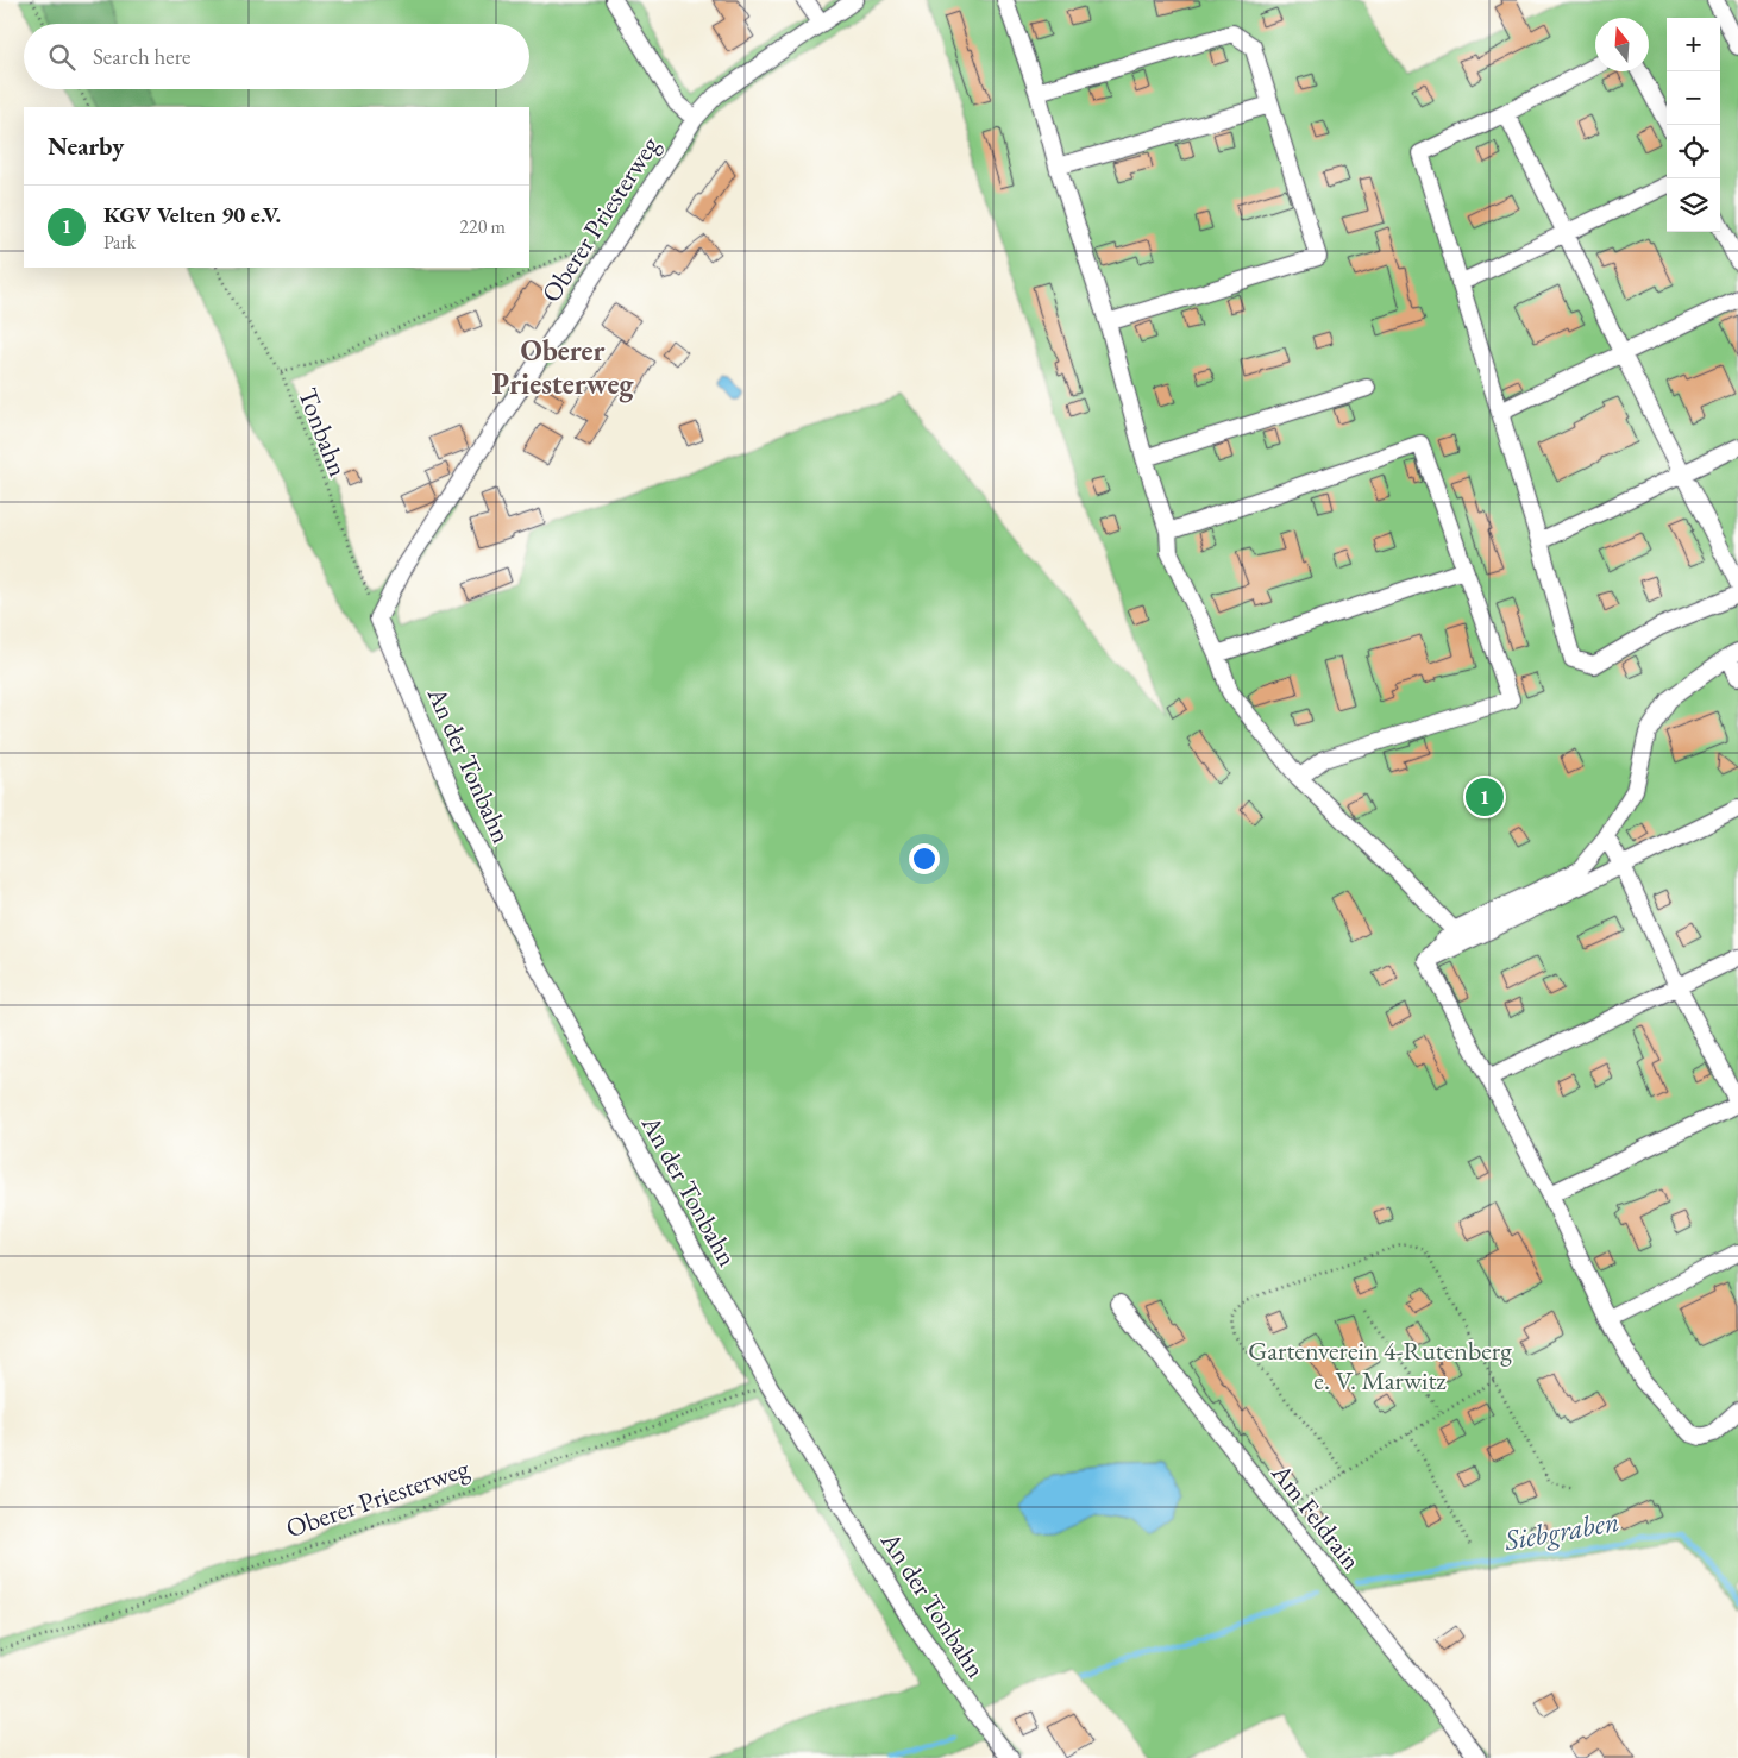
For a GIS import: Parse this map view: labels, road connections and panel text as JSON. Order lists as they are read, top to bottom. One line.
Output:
{"streets":{"street":["Oberer Priesterweg","An der Tonbahn","Am Feldrain"],"path":["Tonbahn"]},"crossings":[["Oberer Priesterweg","Tonbahn"],["Oberer Priesterweg","An der Tonbahn"],["Tonbahn","An der Tonbahn"]],"districts":["Oberer Priesterweg"],"water":["Siebgraben"],"parks":["Gartenverein 4-Rutenberg e. V. Marwitz"],"north":"top","page":{"map_buttons":["+","−"],"search":"Search here","heading":"Nearby","list":[{"mark":"1","name":"KGV Velten 90 e.V.","note":"Park","value":"220 m"}],"pins":"1"}}
